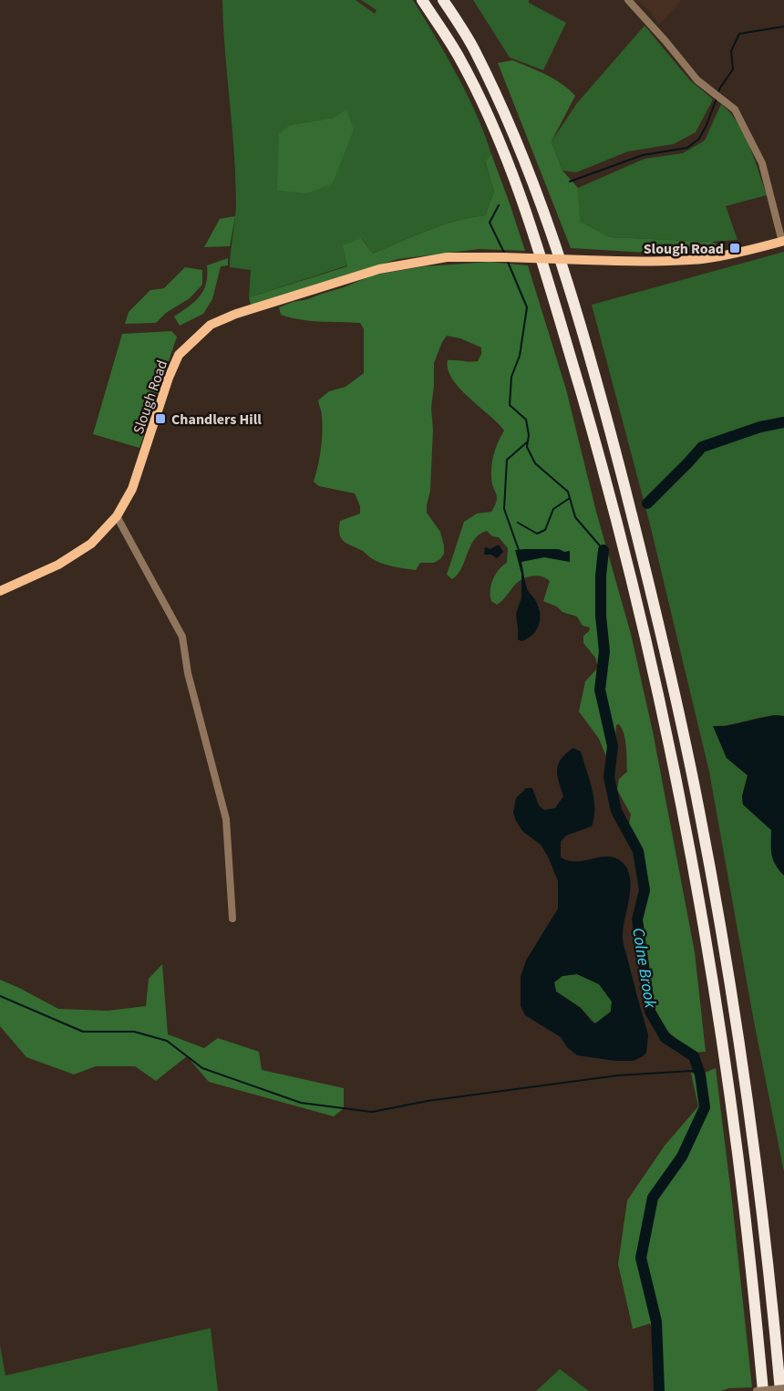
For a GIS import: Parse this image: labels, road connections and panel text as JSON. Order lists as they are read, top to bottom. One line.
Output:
{"streets":{"main road":["Slough Road"]},"water":["Colne Brook"],"places":{"transit":["Slough Road","Chandlers Hill"]}}
